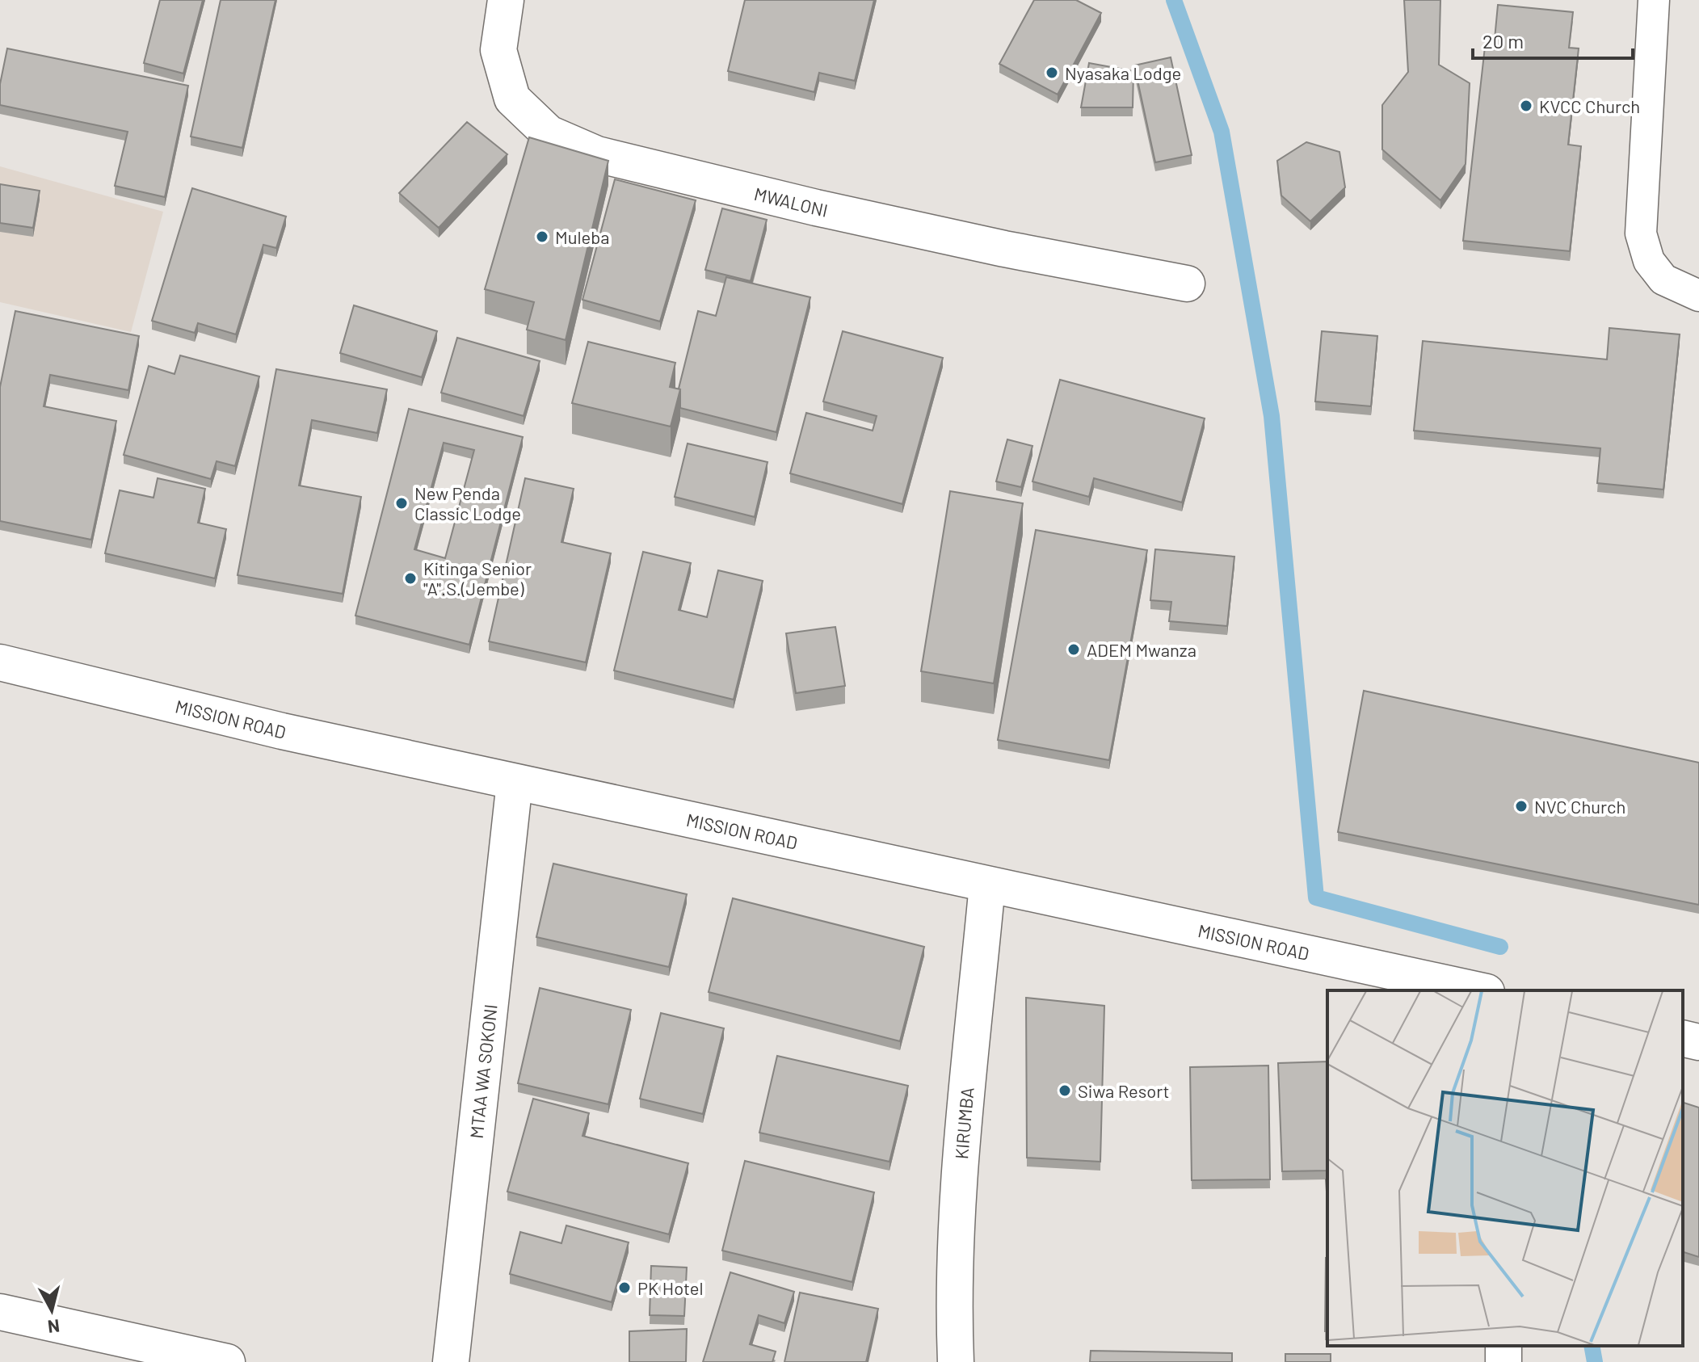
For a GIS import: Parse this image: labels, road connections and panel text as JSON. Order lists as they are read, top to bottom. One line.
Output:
{"streets":{"street":["MWALONI","MISSION ROAD","MTAA WA SOKONI","KIRUMBA"]},"crossings":[["MISSION ROAD","MTAA WA SOKONI"],["MISSION ROAD","KIRUMBA"]],"places":["Nyasaka Lodge","KVCC Church","Muleba","New Penda Classic Lodge","Kitinga Senior \"A\".S.(Jembe)","ADEM Mwanza","NVC Church","Siwa Resort","PK Hotel"],"scale_bar":"20 m","north":"bottom"}
